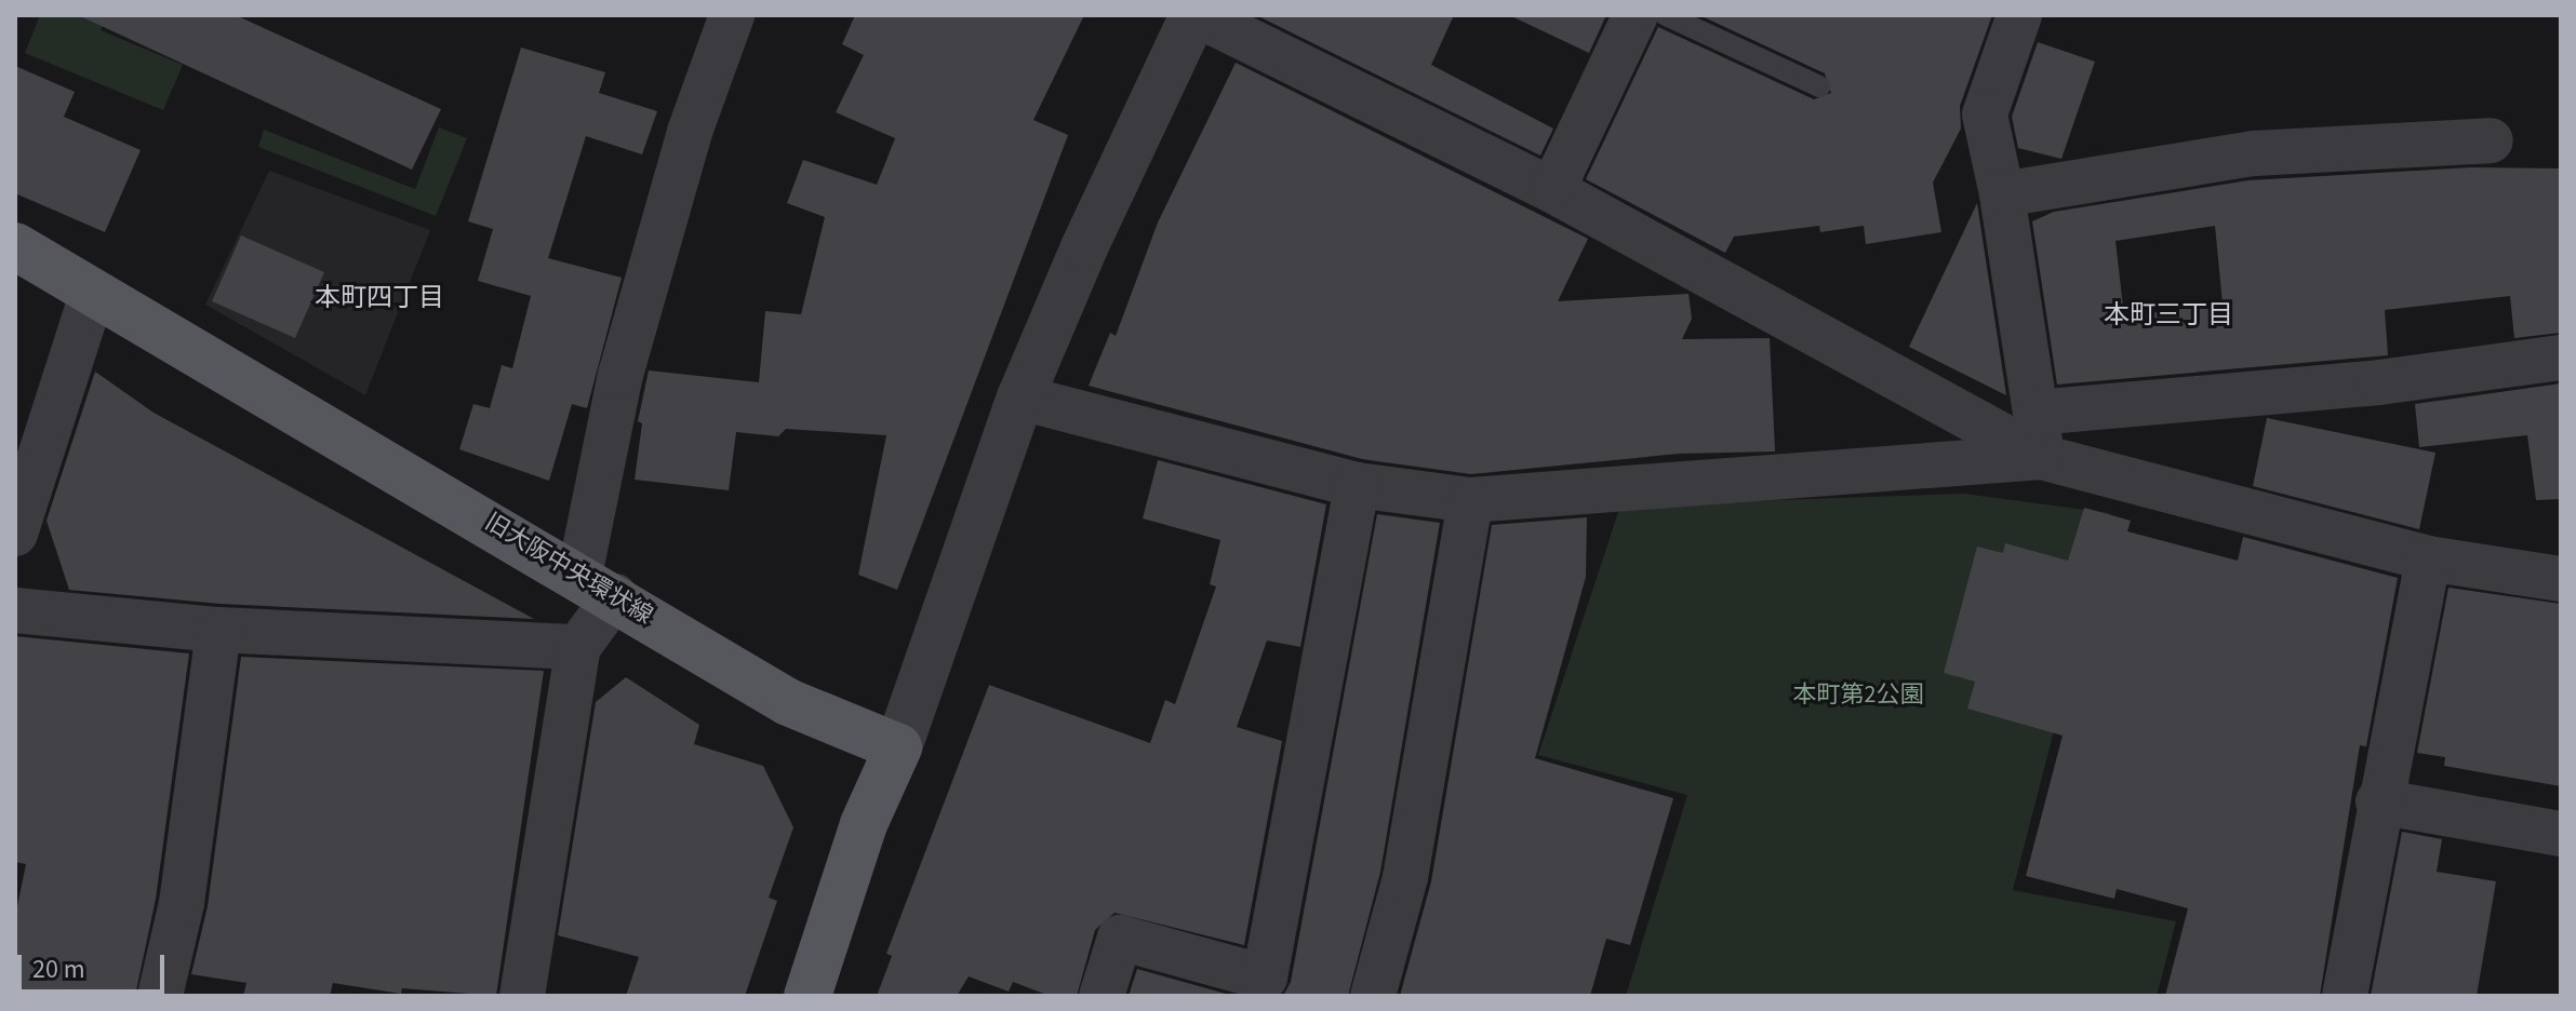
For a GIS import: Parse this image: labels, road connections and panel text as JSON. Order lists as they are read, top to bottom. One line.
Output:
{"streets":{"main road":["旧大阪中央環状線"]},"districts":["本町四丁目","本町三丁目"],"parks":["本町第2公園"],"scale_bar":"20 m"}
